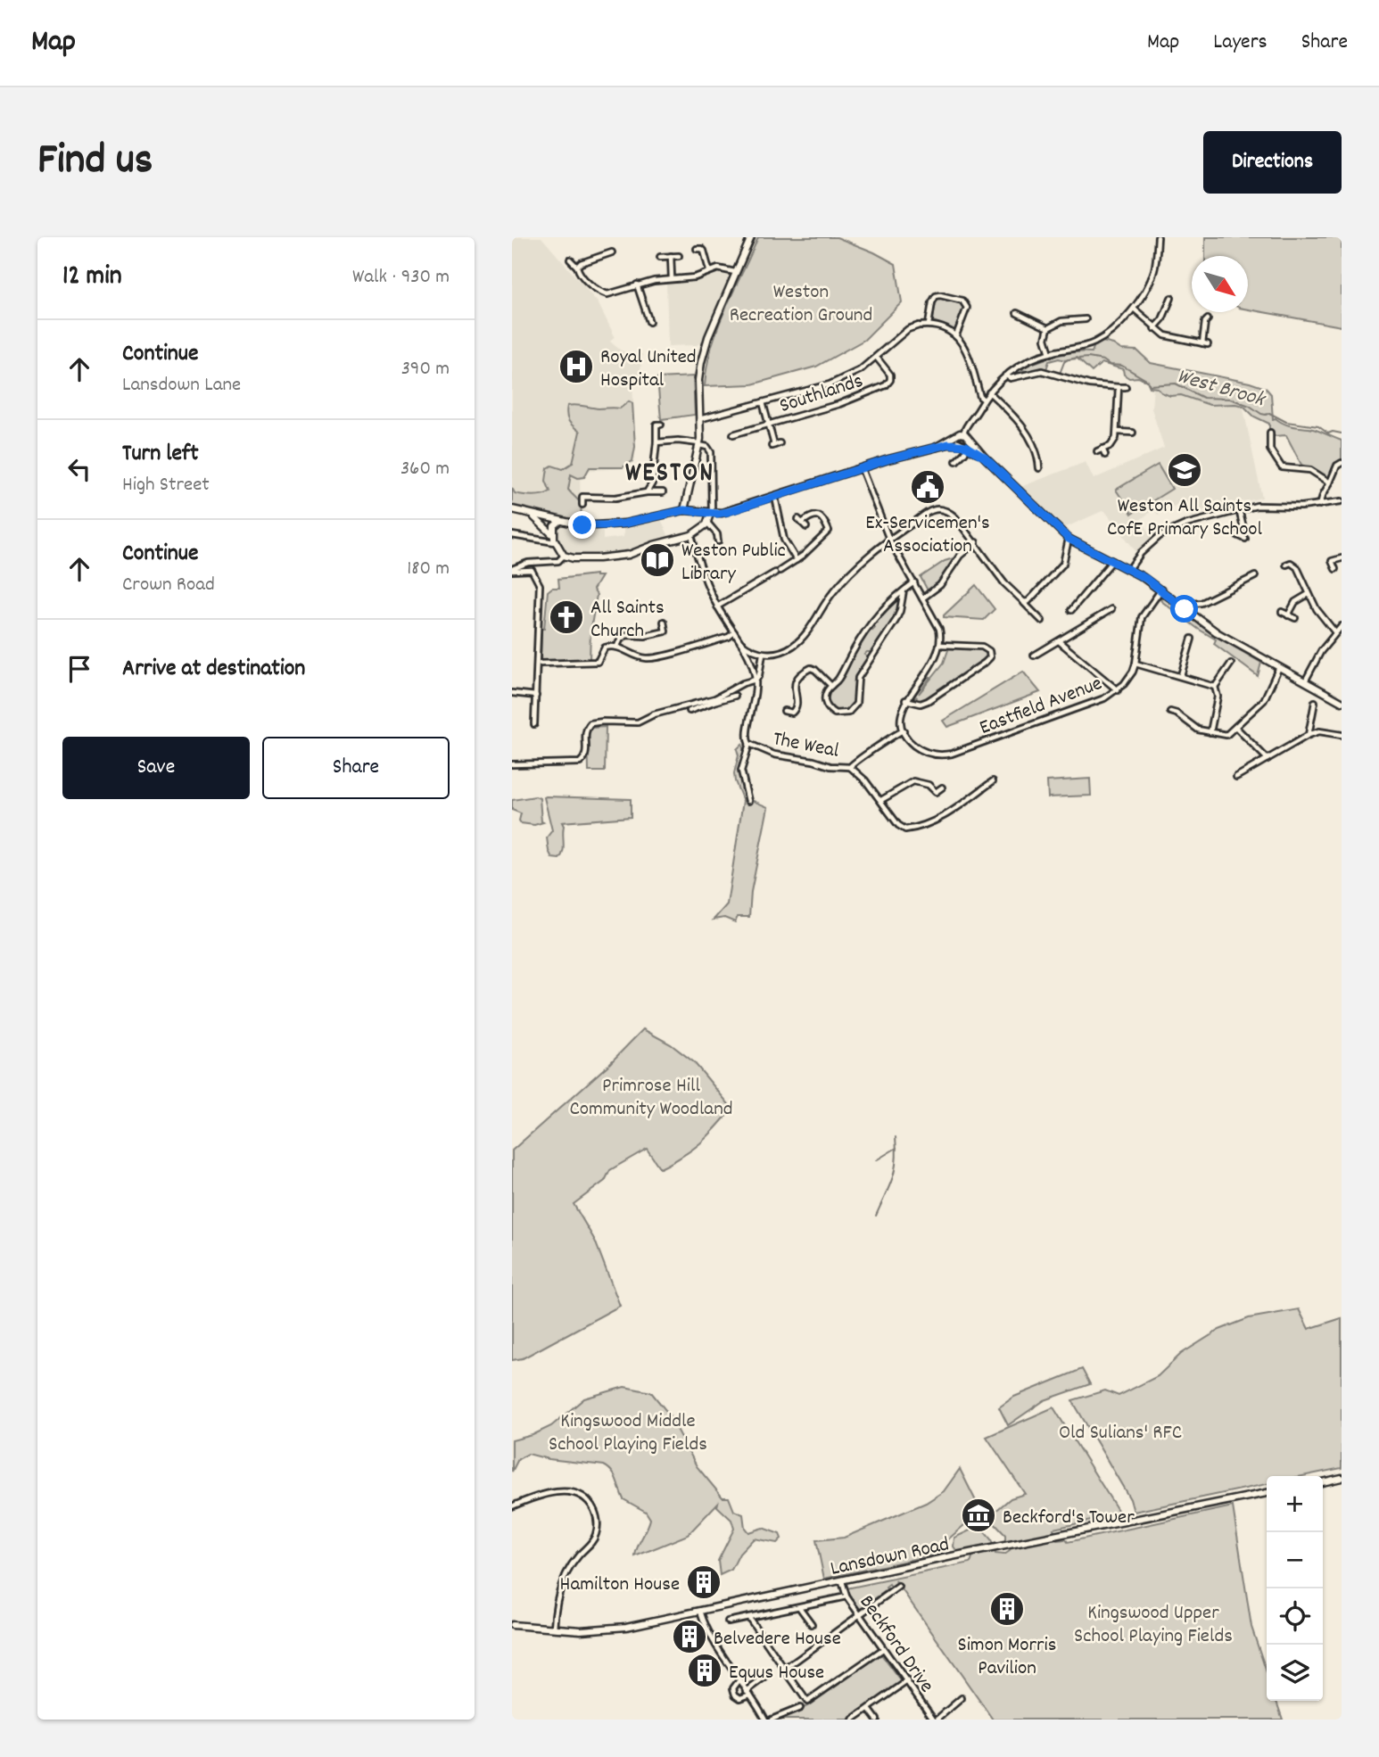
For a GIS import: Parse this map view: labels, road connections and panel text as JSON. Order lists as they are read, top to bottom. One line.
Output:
{"streets":{"street":["Southlands","Eastfield Avenue","The Weal","Lansdown Road","Beckford Drive"]},"crossings":[["Eastfield Avenue","The Weal"],["Lansdown Road","Beckford Drive"]],"districts":["WESTON"],"water":["West Brook"],"parks":["Weston Recreation Ground","Primrose Hill Community Woodland","Kingswood Middle School Playing Fields","Old Sulians' RFC","Kingswood Upper School Playing Fields"],"places":{"hospital":["Royal United Hospital"],"school or university":["Weston All Saints CofE Primary School"],"public building":["Ex-Servicemen's Association"],"library":["Weston Public Library"],"church":["All Saints Church"],"museum":["Beckford's Tower"],"building":["Hamilton House","Simon Morris Pavilion","Belvedere House","Equus House"]},"north":"bottom right","page":{"header":"Map","nav":["Map","Layers","Share"],"title":"Find us","buttons":["Directions",["Save","Share"]],"heading":["12 min","Walk · 930 m"],"list":[["Continue","Lansdown Lane","390 m"],["Turn left","High Street","360 m"],["Continue","Crown Road","180 m"],"Arrive at destination"],"map_buttons":["+","−"]}}
